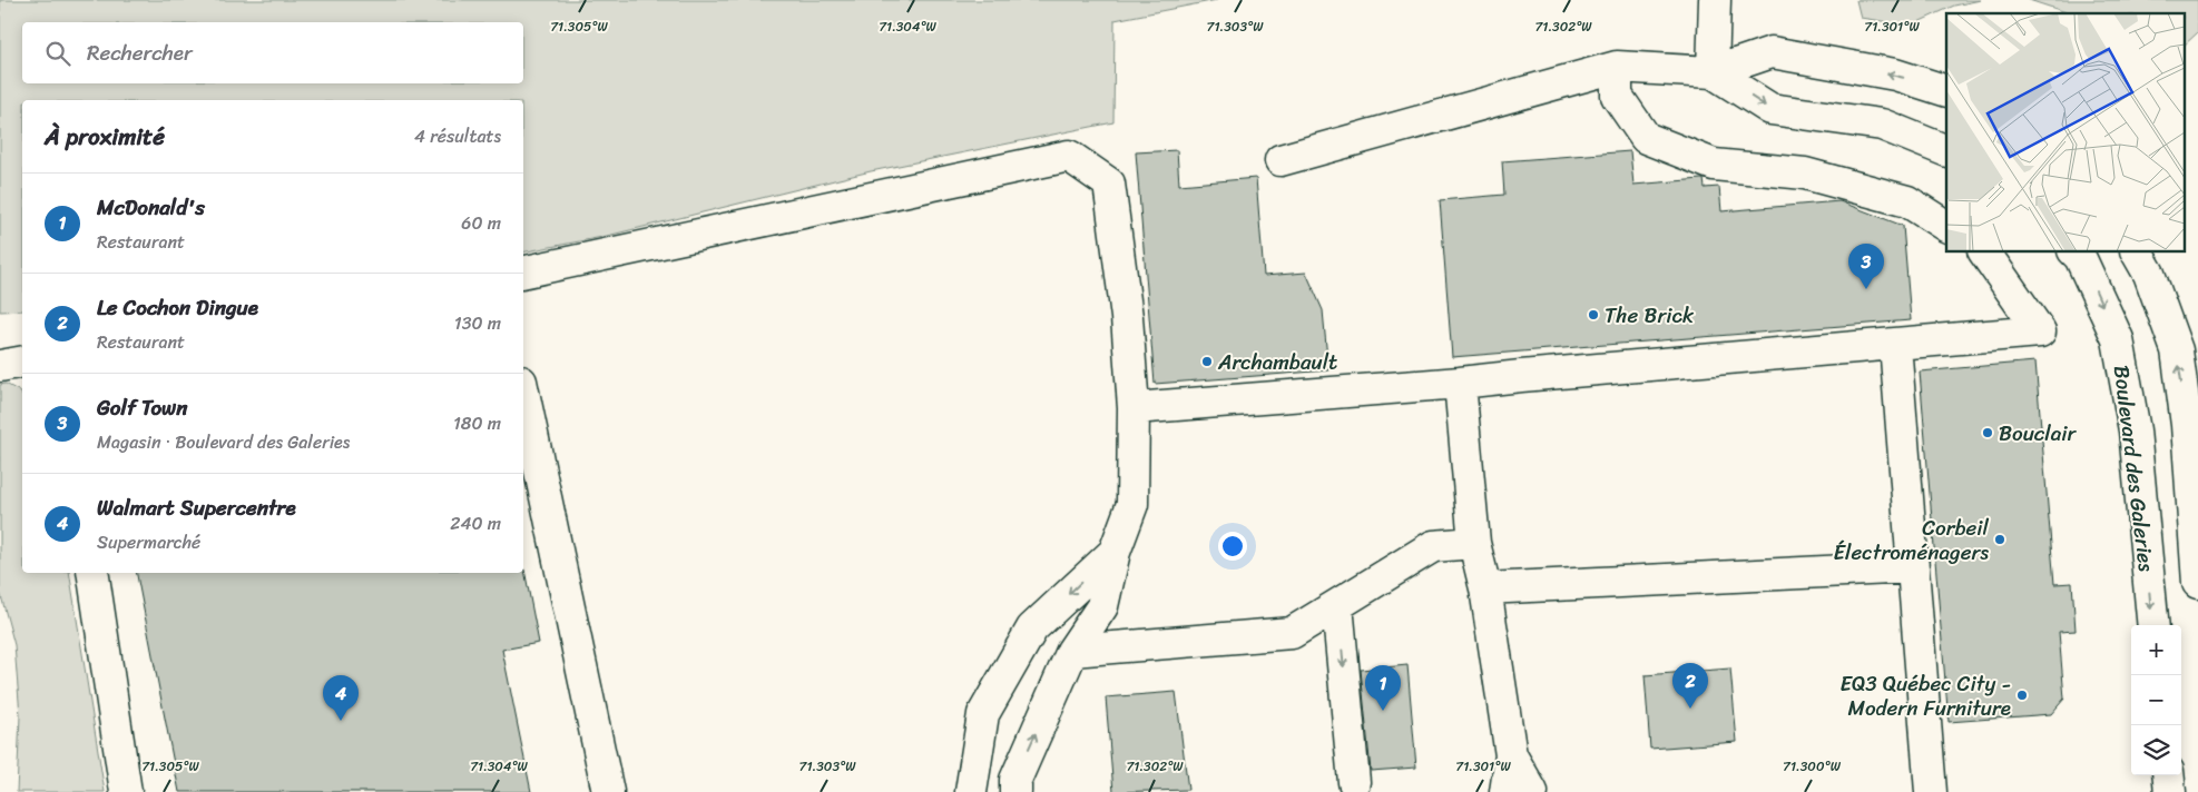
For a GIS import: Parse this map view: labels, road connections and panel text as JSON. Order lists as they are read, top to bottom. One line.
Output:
{"streets":{"street":["Boulevard des Galeries"]},"places":["The Brick","Archambault","Bouclair","Corbeil Électroménagers","EQ3 Québec City - Modern Furniture"],"page":{"search":"Rechercher","heading":["À proximité","4 résultats"],"list":[{"mark":"1","name":"McDonald's","note":"Restaurant","value":"60 m"},{"mark":"2","name":"Le Cochon Dingue","note":"Restaurant","value":"130 m"},{"mark":"3","name":"Golf Town","note":"Magasin · Boulevard des Galeries","value":"180 m"},{"mark":"4","name":"Walmart Supercentre","note":"Supermarché","value":"240 m"}],"pins":["3","2","1","4"],"map_buttons":["+","−"]},"coordinates":["71.305°W","71.304°W","71.303°W","71.302°W","71.301°W","71.300°W"]}
